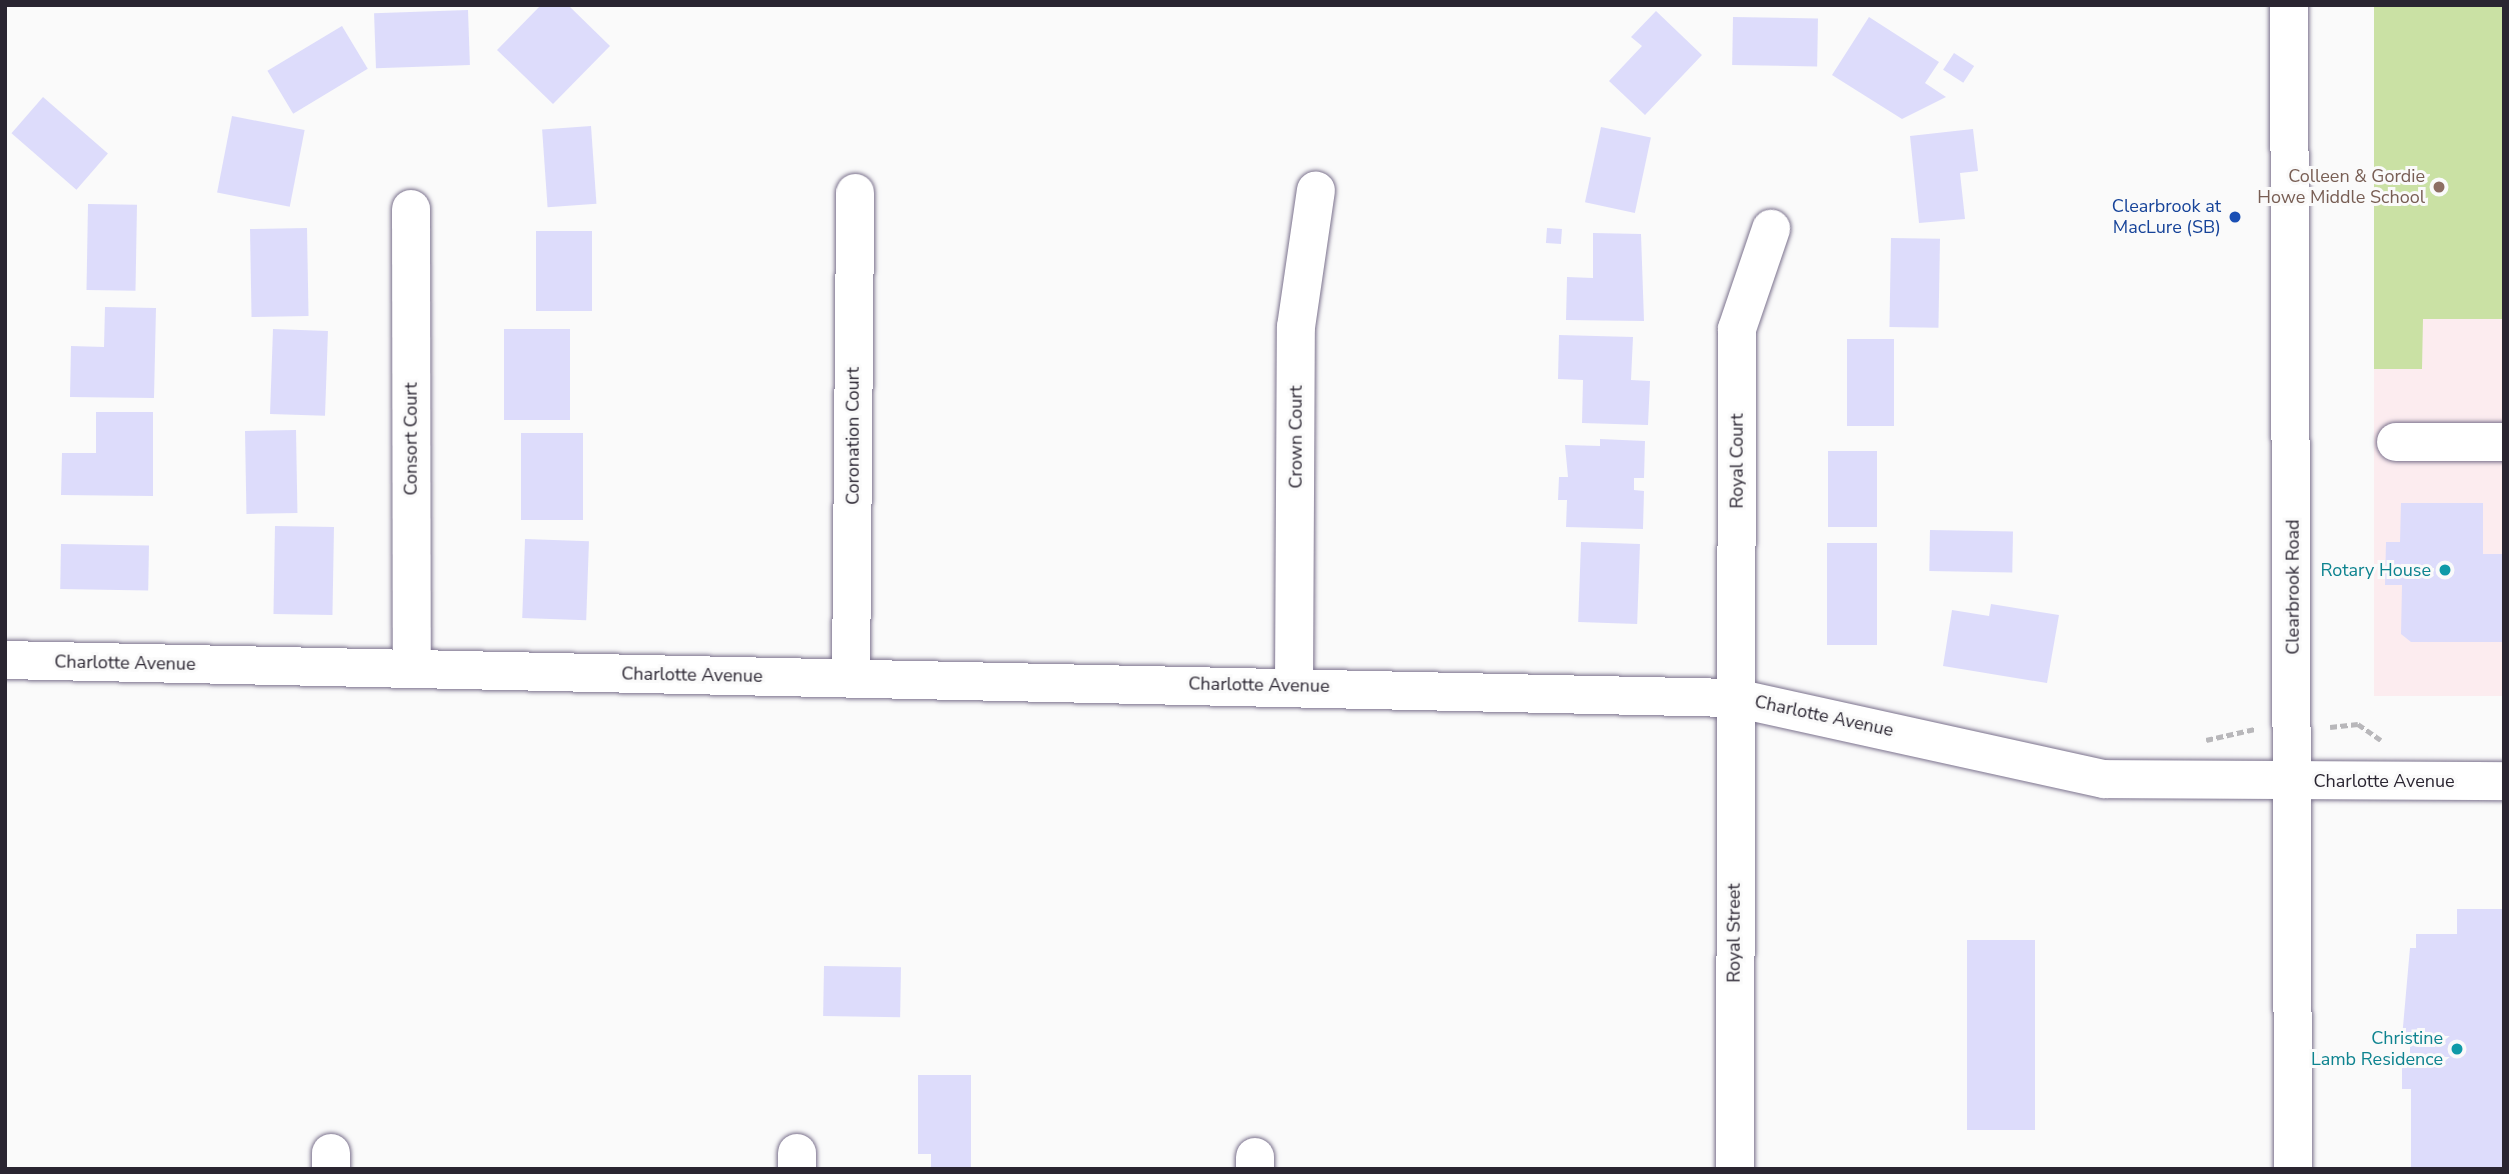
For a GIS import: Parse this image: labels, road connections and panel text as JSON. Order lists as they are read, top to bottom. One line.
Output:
{"streets":{"street":["Coronation Court","Crown Court","Consort Court","Royal Court","Clearbrook Road","Charlotte Avenue","Royal Street"]},"crossings":[["Coronation Court","Charlotte Avenue"],["Crown Court","Charlotte Avenue"],["Consort Court","Charlotte Avenue"],["Royal Court","Charlotte Avenue"],["Royal Court","Royal Street"],["Clearbrook Road","Charlotte Avenue"],["Charlotte Avenue","Royal Street"]],"places":["Colleen & Gordie Howe Middle School","Clearbrook at MacLure (SB)","Rotary House","Christine Lamb Residence"]}
